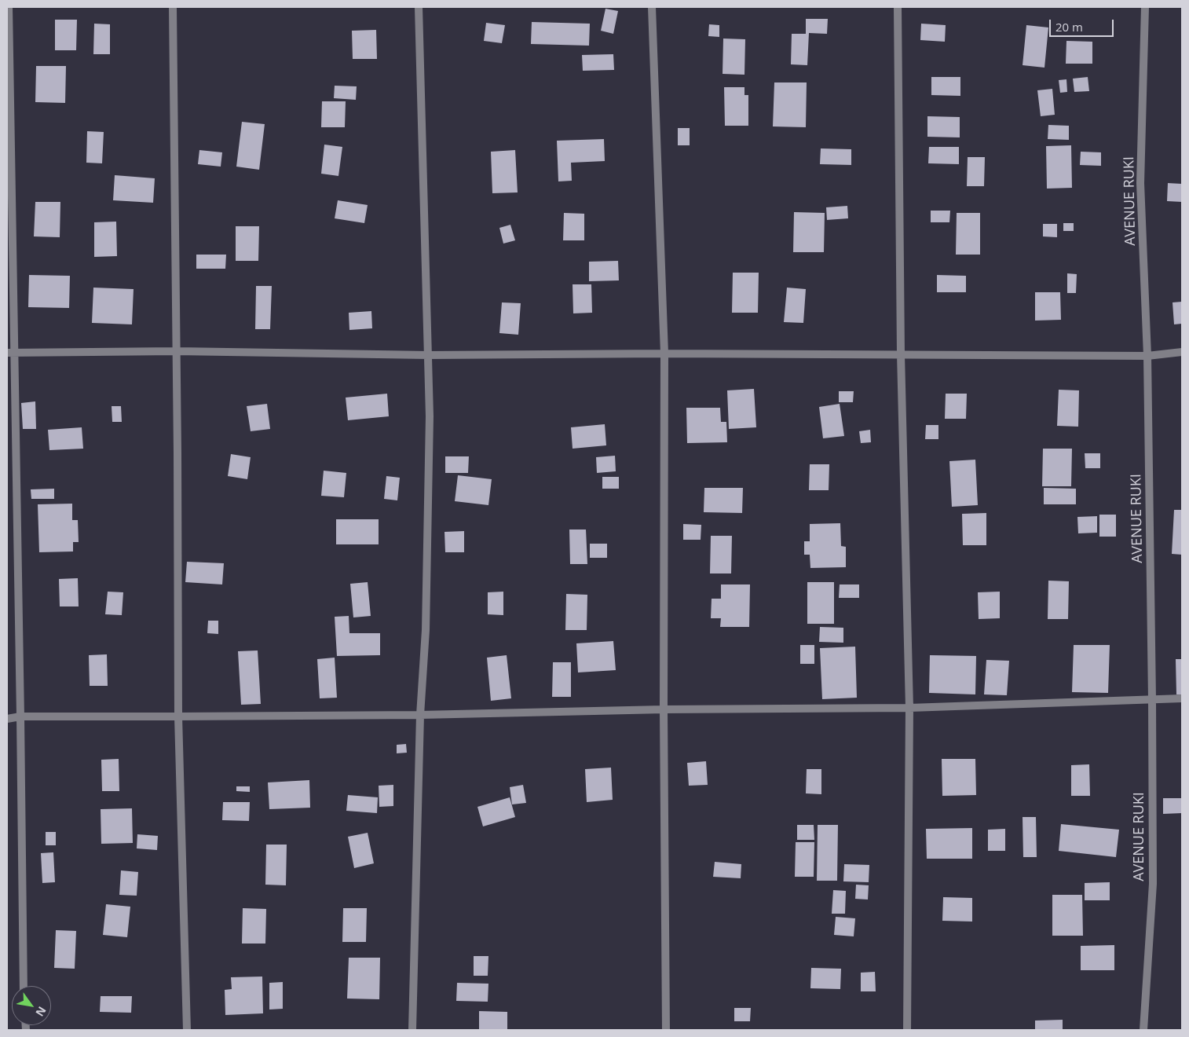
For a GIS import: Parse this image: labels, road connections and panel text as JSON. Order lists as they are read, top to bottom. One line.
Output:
{"streets":{"street":["AVENUE RUKI"]},"scale_bar":"20 m","north":"bottom right"}
